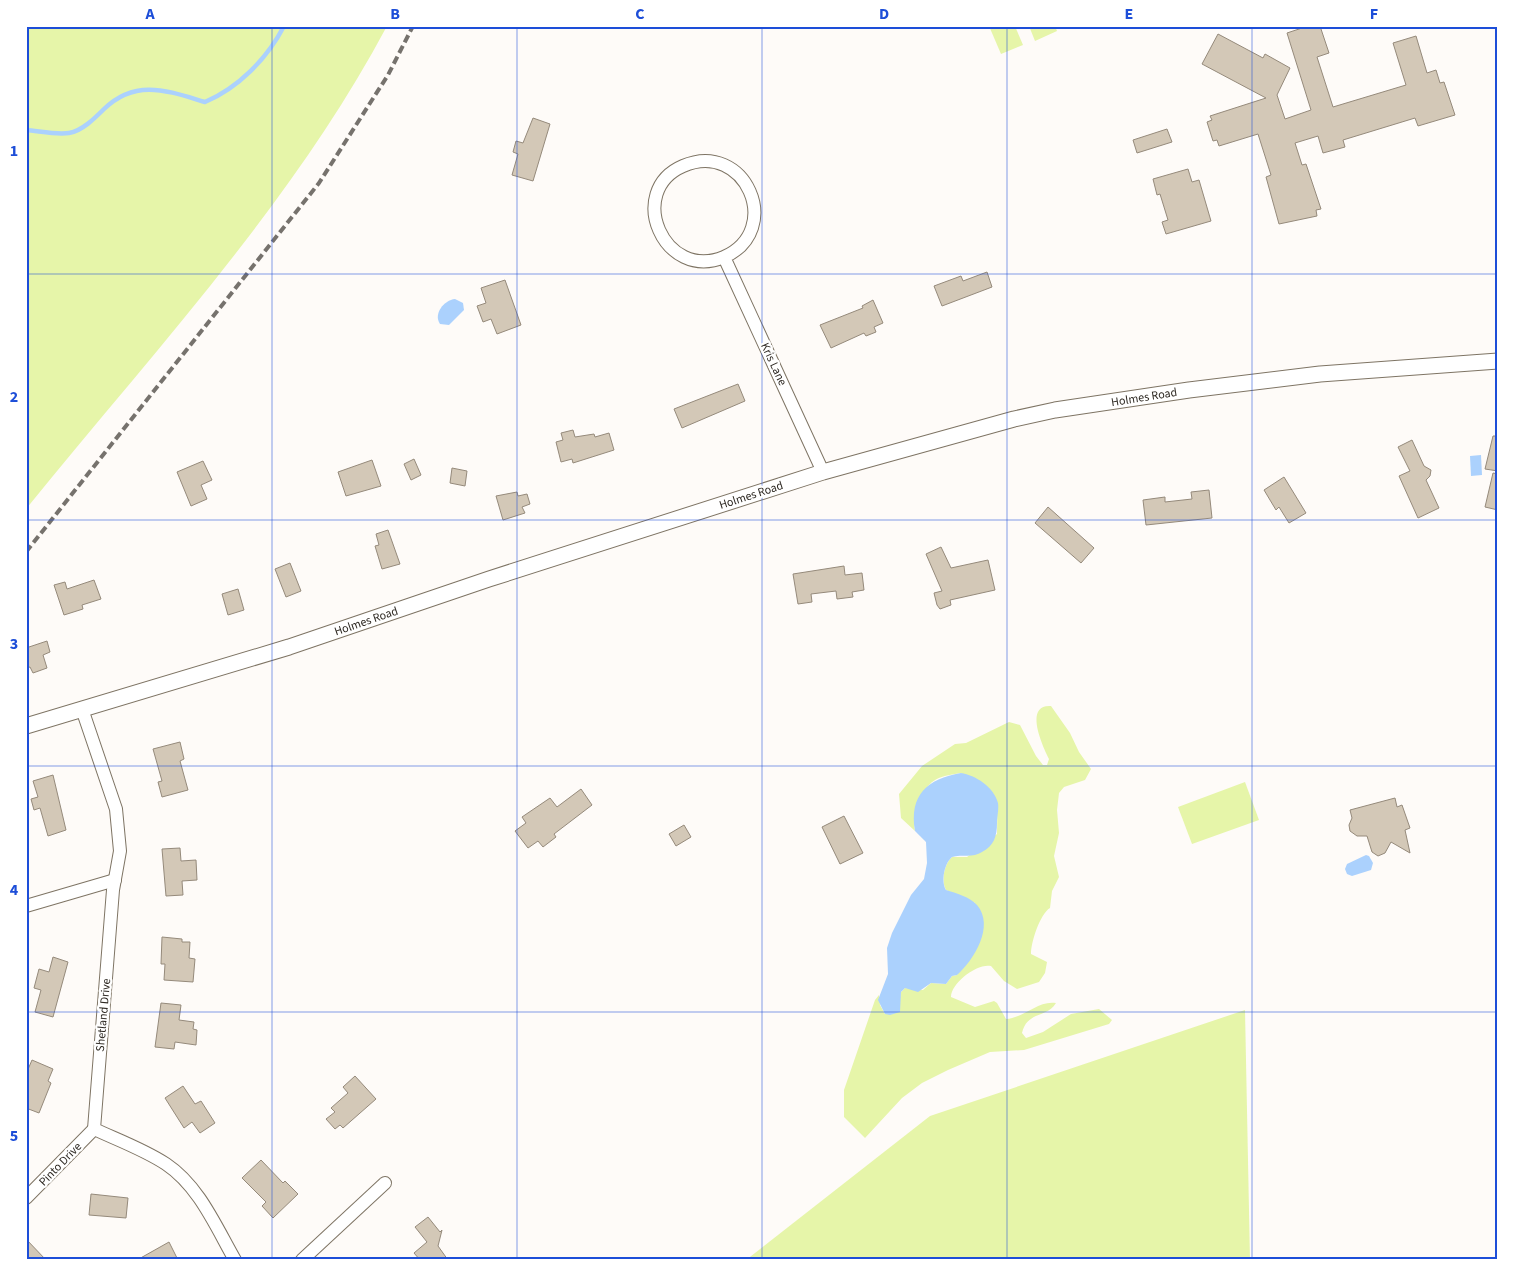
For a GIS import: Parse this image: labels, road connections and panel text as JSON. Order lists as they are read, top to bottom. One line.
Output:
{"streets":{"street":["Kris Lane","Holmes Road","Shetland Drive","Pinto Drive"]},"crossings":[["Kris Lane","Holmes Road"],["Holmes Road","Shetland Drive"],["Shetland Drive","Pinto Drive"]],"grid":{"columns":["A","B","C","D","E","F"],"rows":["1","2","3","4","5"]}}
